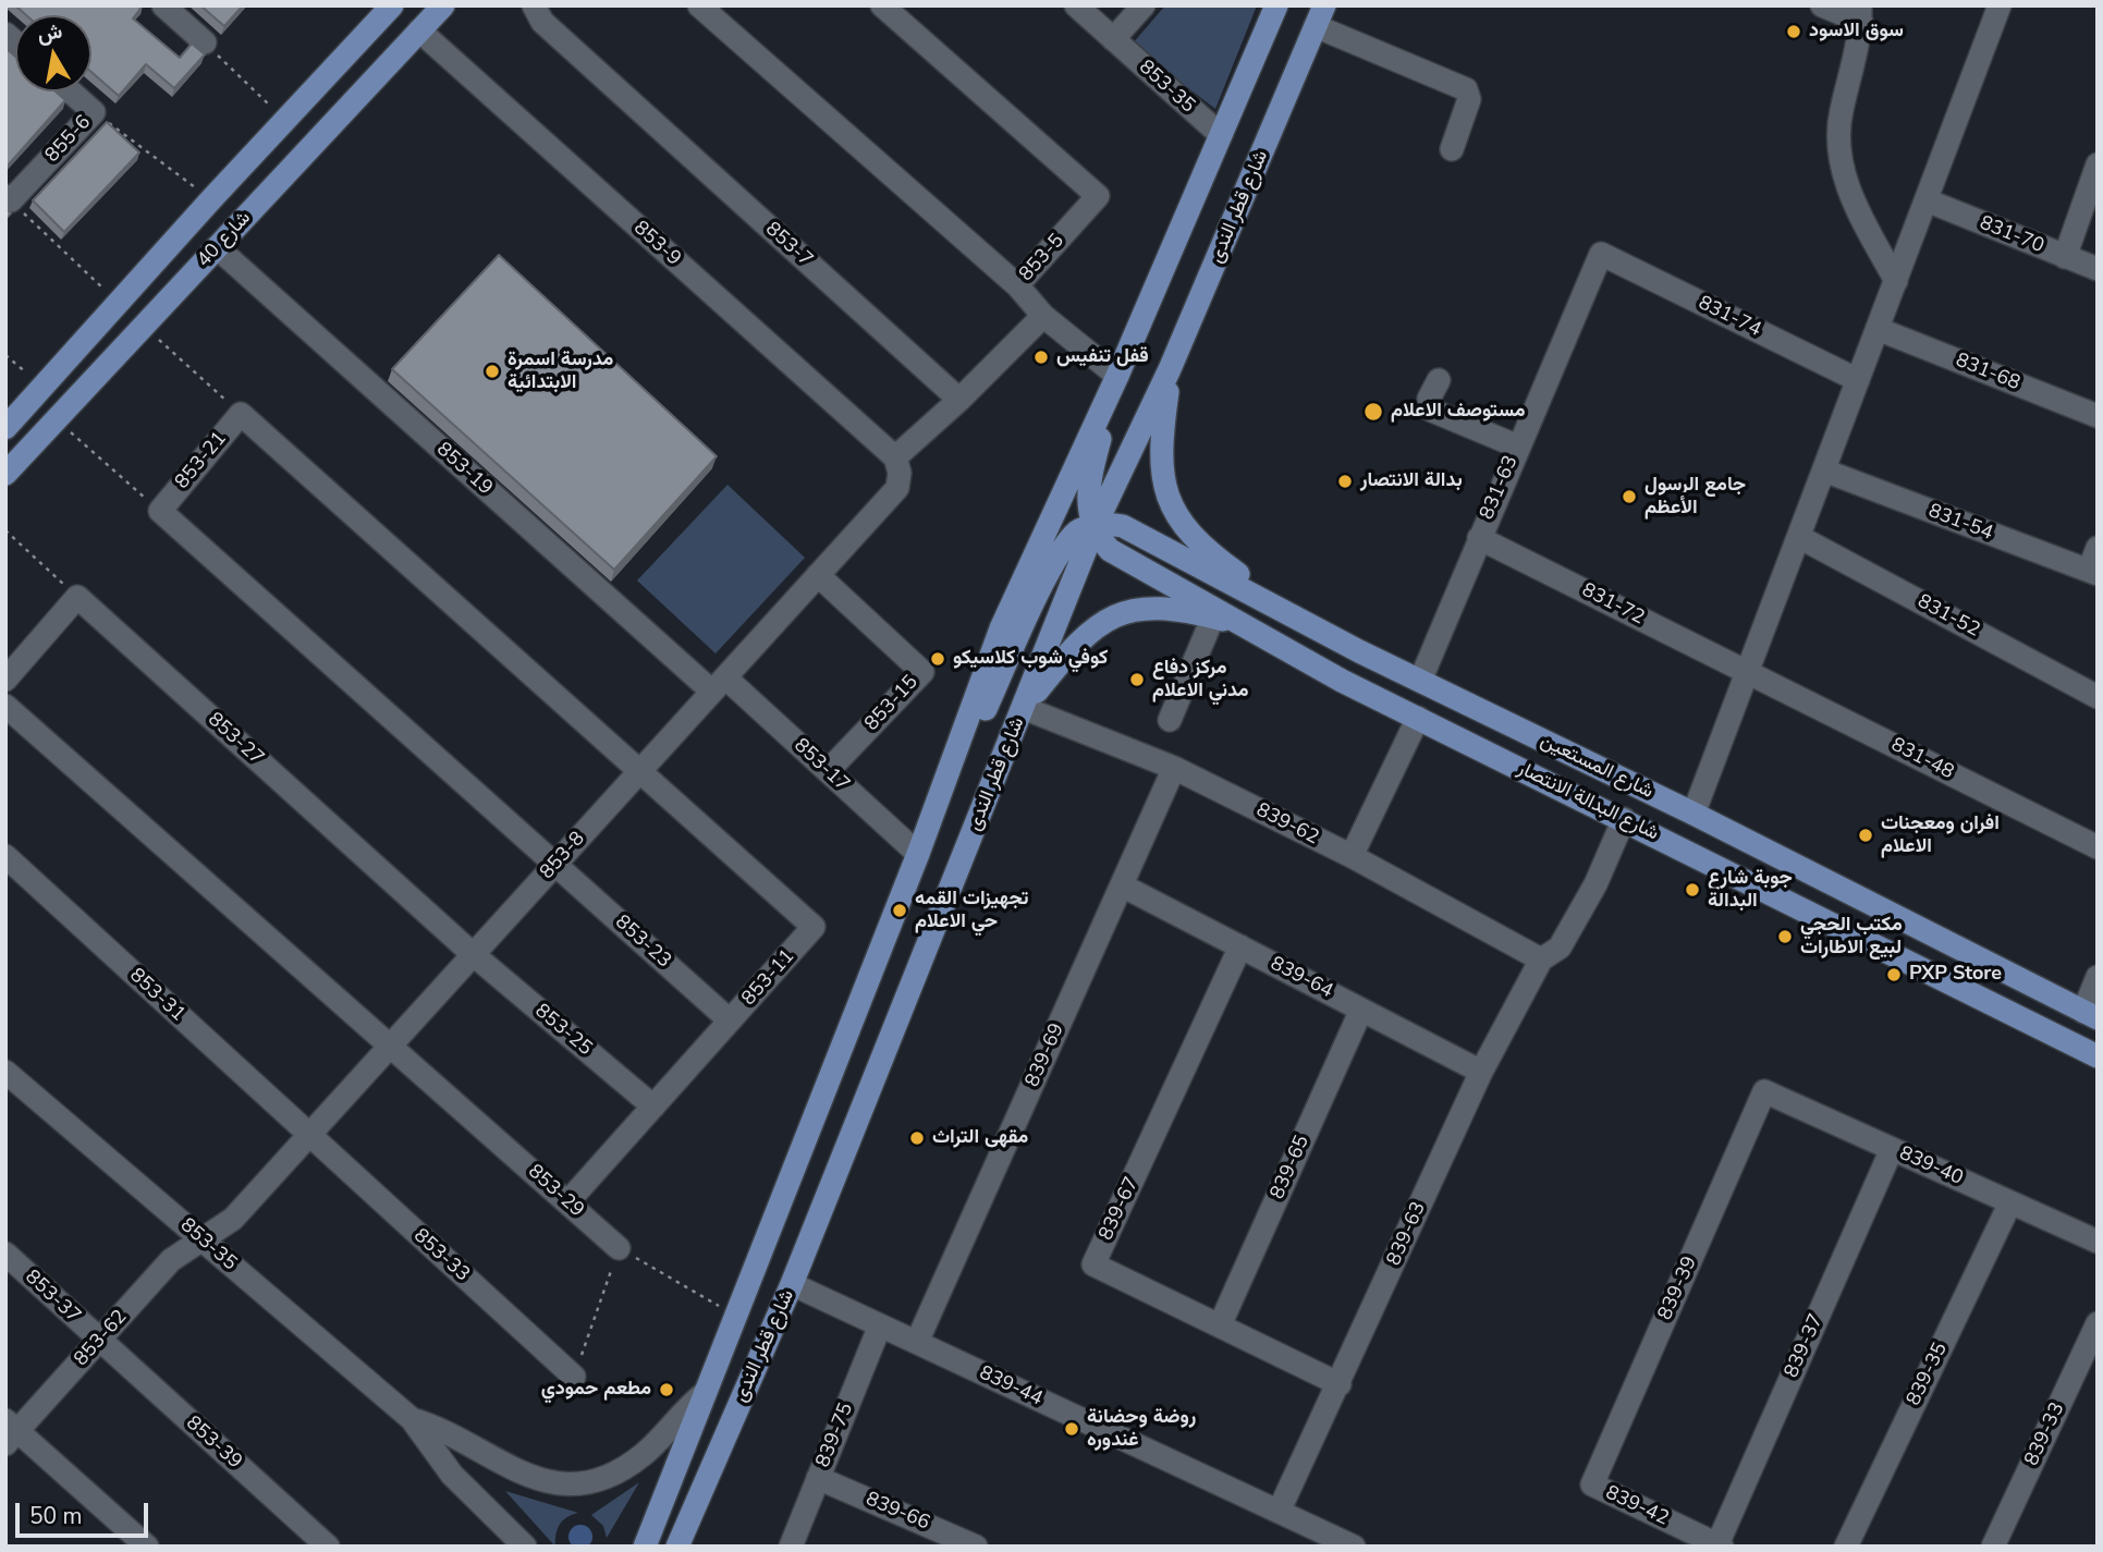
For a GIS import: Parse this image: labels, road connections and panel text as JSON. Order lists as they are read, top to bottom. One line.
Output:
{"streets":{"main road":["شارع قطر الندى","شارع 40","شارع المستعين","شارع البدالة الانتصار"],"street":["853-35","855-6","831-70","853-9","853-7","853-5","831-74","831-68","853-21","853-19","831-63","831-54","831-72","831-52","853-15","853-27","831-48","853-17","839-62","853-8","853-23","853-11","839-64","853-31","853-25","839-69","839-40","839-65","853-29","839-67","839-63","853-33","839-39","853-37","853-62","839-37","839-35","839-44","839-33","839-75","853-39","839-42","839-66"]},"crossings":[["853-35","شارع قطر الندى"],["853-35","853-8"],["853-35","853-62"],["شارع قطر الندى","853-17"],["شارع قطر الندى","شارع المستعين"],["شارع قطر الندى","شارع البدالة الانتصار"],["شارع قطر الندى","839-62"],["شارع قطر الندى","839-44"],["شارع 40","853-9"],["شارع 40","853-19"],["853-9","853-8"],["831-74","831-63"],["853-21","853-8"],["853-21","853-11"],["853-19","853-17"],["853-19","853-8"],["831-63","831-72"],["831-63","شارع المستعين"],["831-72","831-48"],["853-15","853-17"],["853-15","853-8"],["853-27","853-8"],["853-27","853-25"],["853-17","853-8"],["شارع المستعين","شارع البدالة الانتصار"],["شارع البدالة الانتصار","839-63"],["839-62","839-69"],["839-62","839-63"],["853-8","853-23"],["853-8","853-11"],["853-8","853-31"],["853-8","853-25"],["853-8","853-29"],["853-8","853-33"],["853-8","853-62"],["853-23","853-11"],["853-11","853-25"],["853-11","853-29"],["839-64","839-69"],["839-64","839-65"],["839-64","839-67"],["839-64","839-63"],["853-31","853-33"],["839-69","839-44"],["839-40","839-39"],["839-40","839-37"],["839-40","839-35"],["839-65","839-67"],["839-67","839-63"],["839-63","839-44"],["839-39","839-42"],["853-37","853-62"],["853-37","853-39"],["853-62","853-39"],["839-37","839-42"],["839-44","839-75"],["839-75","839-66"]],"places":["سوق الاسود","قفل تنفيس","مدرسة اسمرة الابتدائية","مستوصف الاعلام","بدالة الانتصار","جامع الرسول الأعظم","كوفي شوب كلاسيكو","مركز دفاع مدني الاعلام","افران ومعجنات الاعلام","جوبة شارع البدالة","تجهيزات القمه حي الاعلام","مكتب الحجي لبيع الاطارات","PXP Store","مقهى التراث","مطعم حمودي","روضة وحضانة غندوره"],"scale_bar":"50 m","north":"top"}
